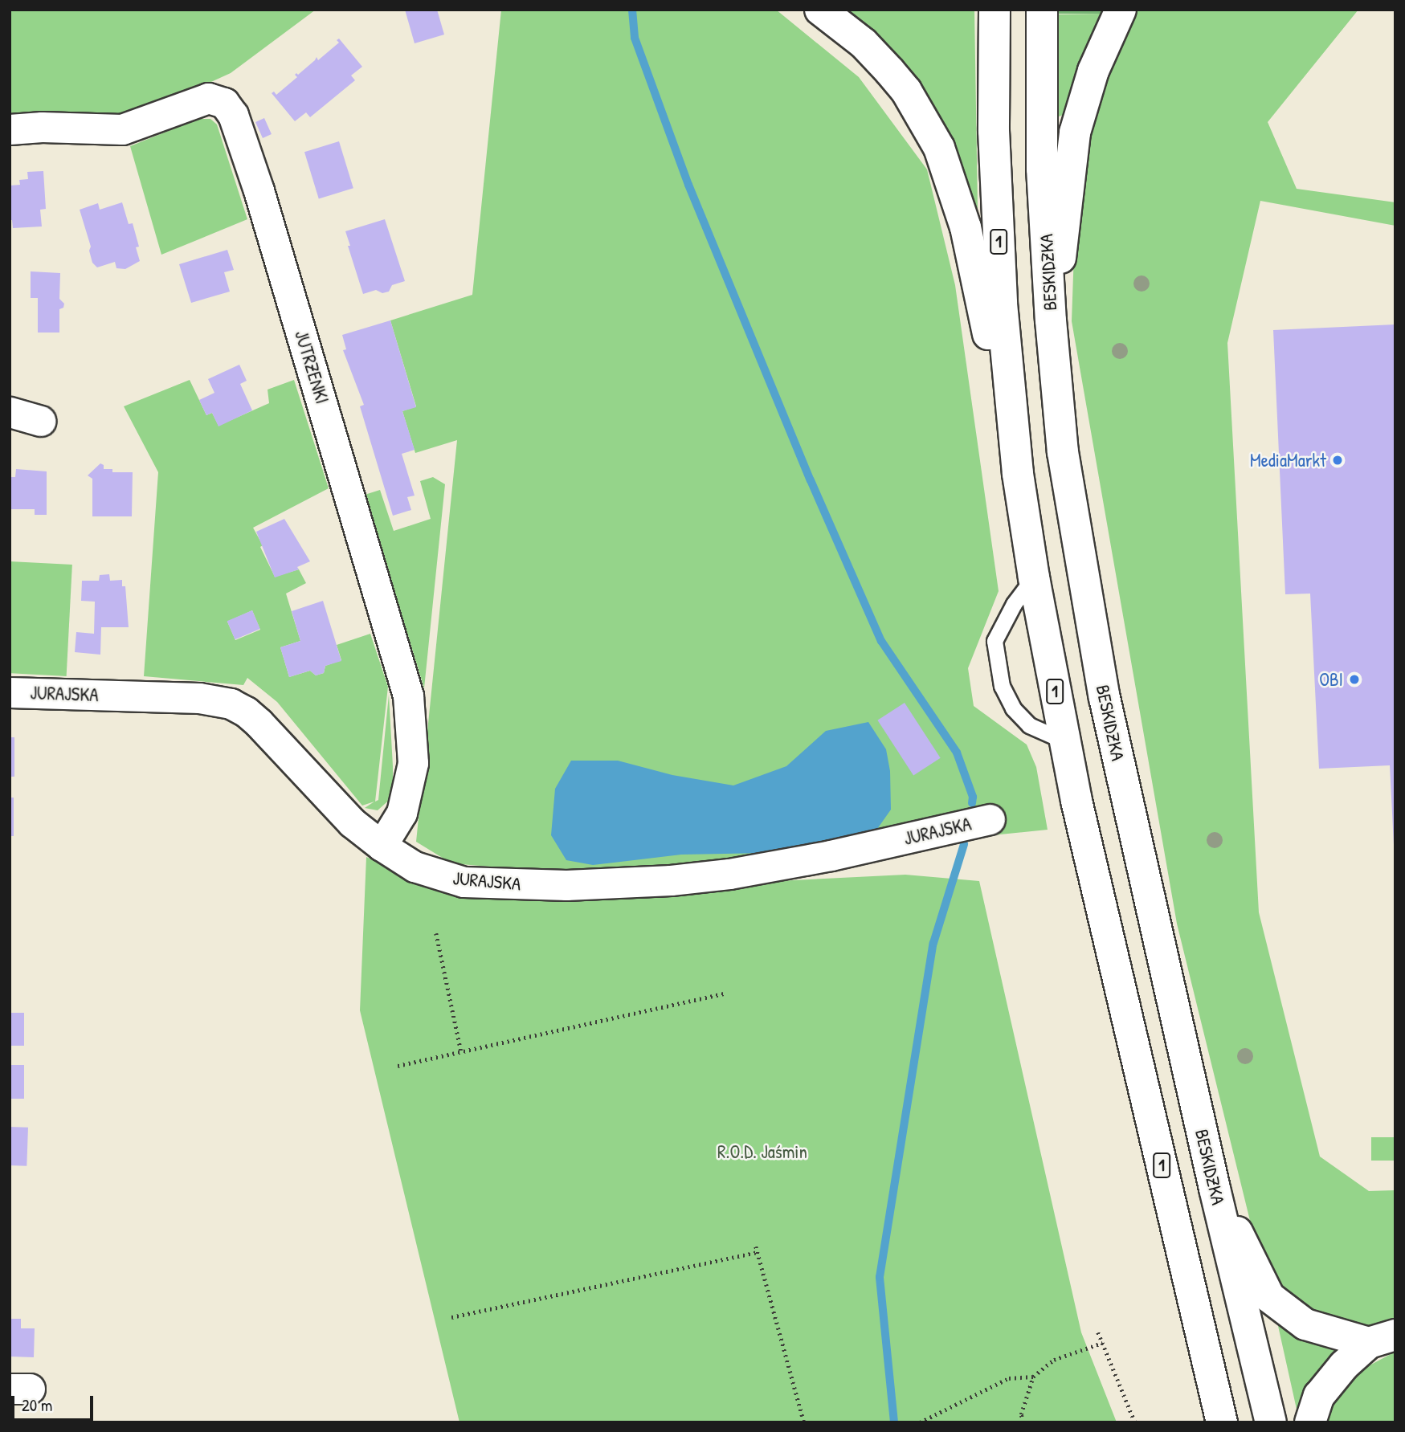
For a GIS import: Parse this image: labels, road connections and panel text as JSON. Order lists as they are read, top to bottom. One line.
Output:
{"streets":{"main road":["1","BESKIDZKA"],"street":["JUTRZENKI","JURAJSKA"]},"crossings":[["JUTRZENKI","JURAJSKA"]],"parks":["R.O.D. Jaśmin"],"places":["MediaMarkt","OBI"],"scale_bar":"20 m"}
